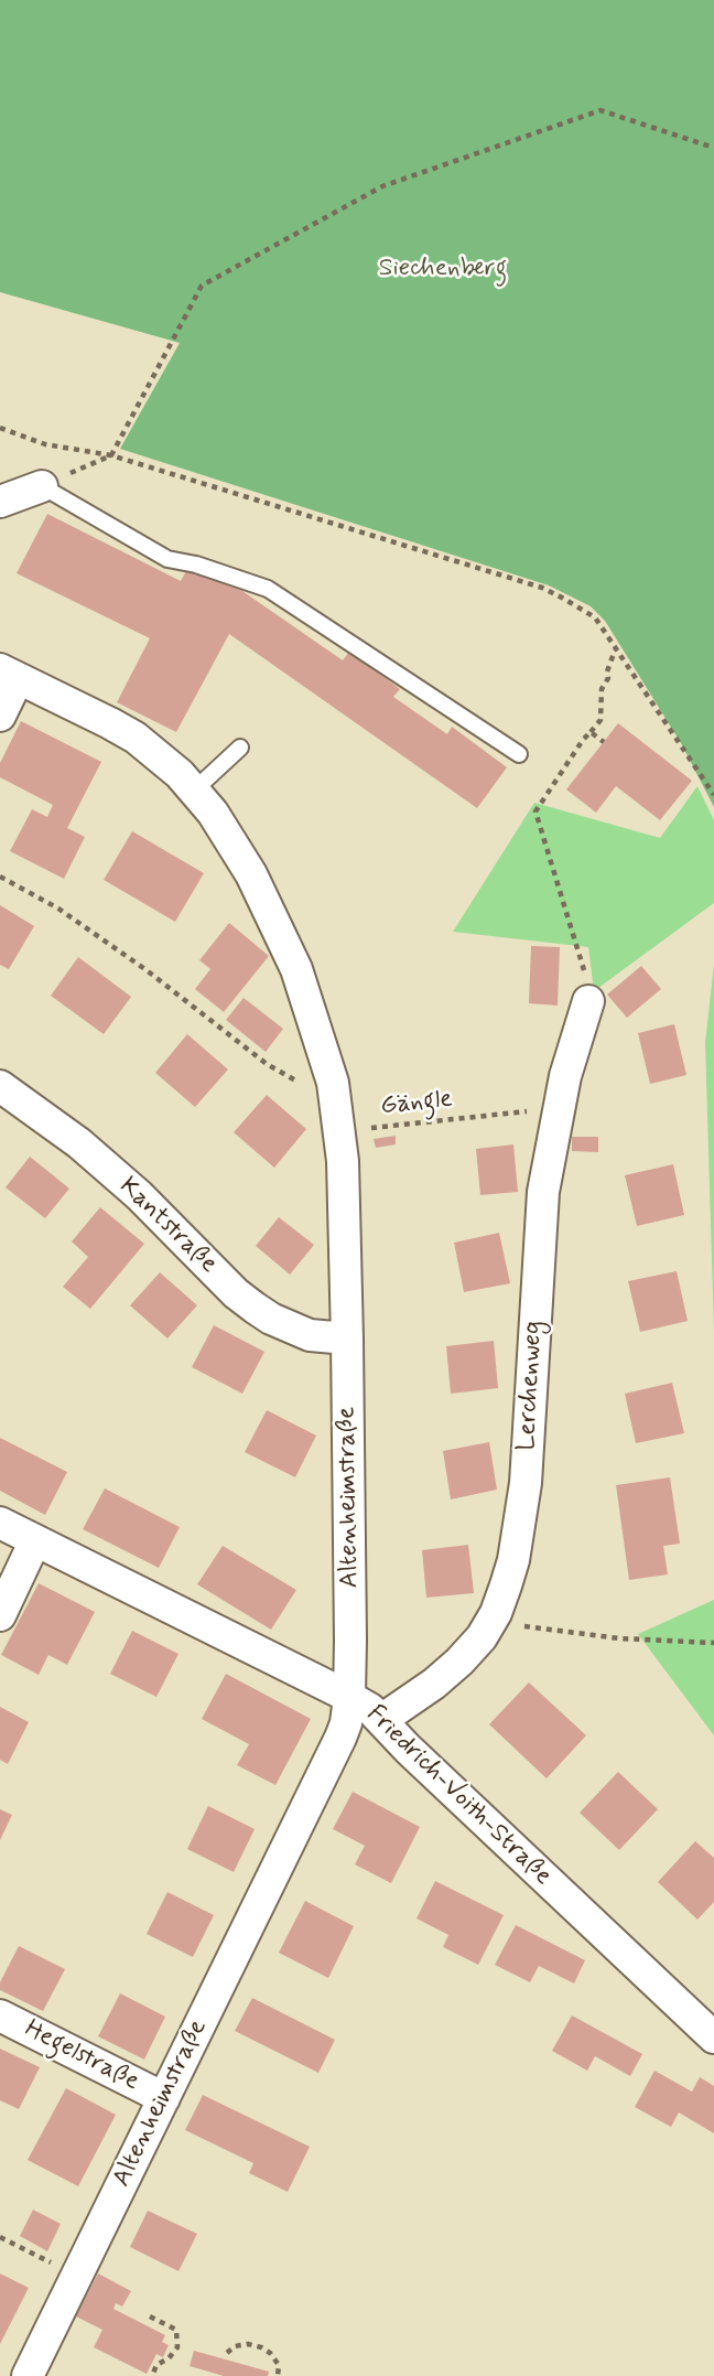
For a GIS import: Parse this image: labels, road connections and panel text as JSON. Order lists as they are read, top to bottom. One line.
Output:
{"streets":{"street":["Kantstraße","Lerchenweg","Altenheimstraße","Friedrich-Voith-Straße","Hegelstraße"],"path":["Gängle"]},"crossings":[["Gängle","Altenheimstraße"],["Kantstraße","Altenheimstraße"],["Lerchenweg","Friedrich-Voith-Straße"],["Altenheimstraße","Friedrich-Voith-Straße"],["Altenheimstraße","Hegelstraße"]],"parks":["Siechenberg"]}
